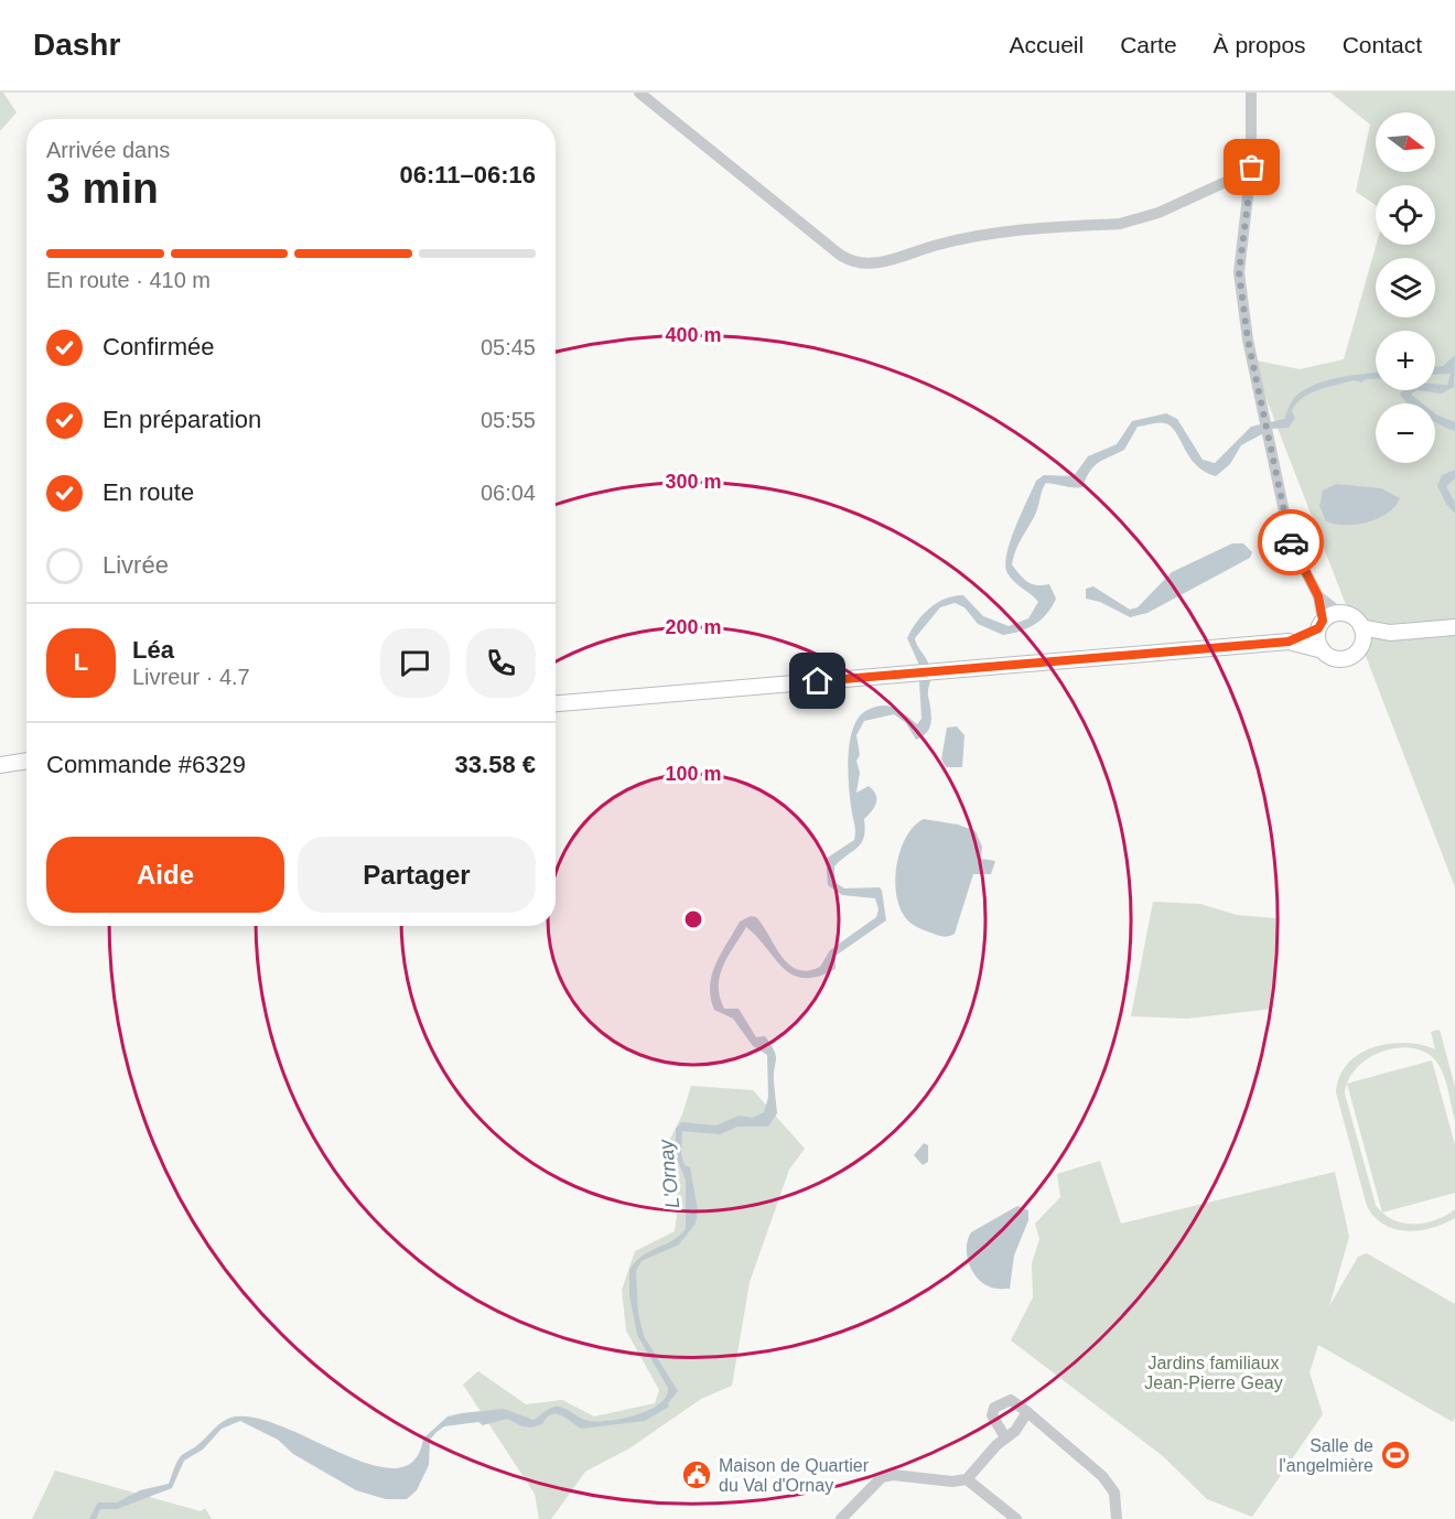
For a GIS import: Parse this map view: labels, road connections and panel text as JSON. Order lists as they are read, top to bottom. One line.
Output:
{"water":["L'Ornay"],"parks":["Jardins familiaux Jean-Pierre Geay"],"places":{"sports":["Salle de l'angelmière"],"public building":["Maison de Quartier du Val d'Ornay"]},"north":"right","page":{"header":"Dashr","nav":["Accueil","Carte","À propos","Contact"],"map_buttons":["+","−"],"heading":["3 min","Arrivée dans","06:11–06:16"],"panel":["Léa","Livreur · 4.7","Commande #6329","33.58 €"],"bar":"En route · 410 m","list":[["Confirmée","05:45"],["En préparation","05:55"],["En route","06:04"],"Livrée"],"round":"L","buttons":["Aide","Partager"]},"rings":["400 m","300 m","200 m","100 m"]}
